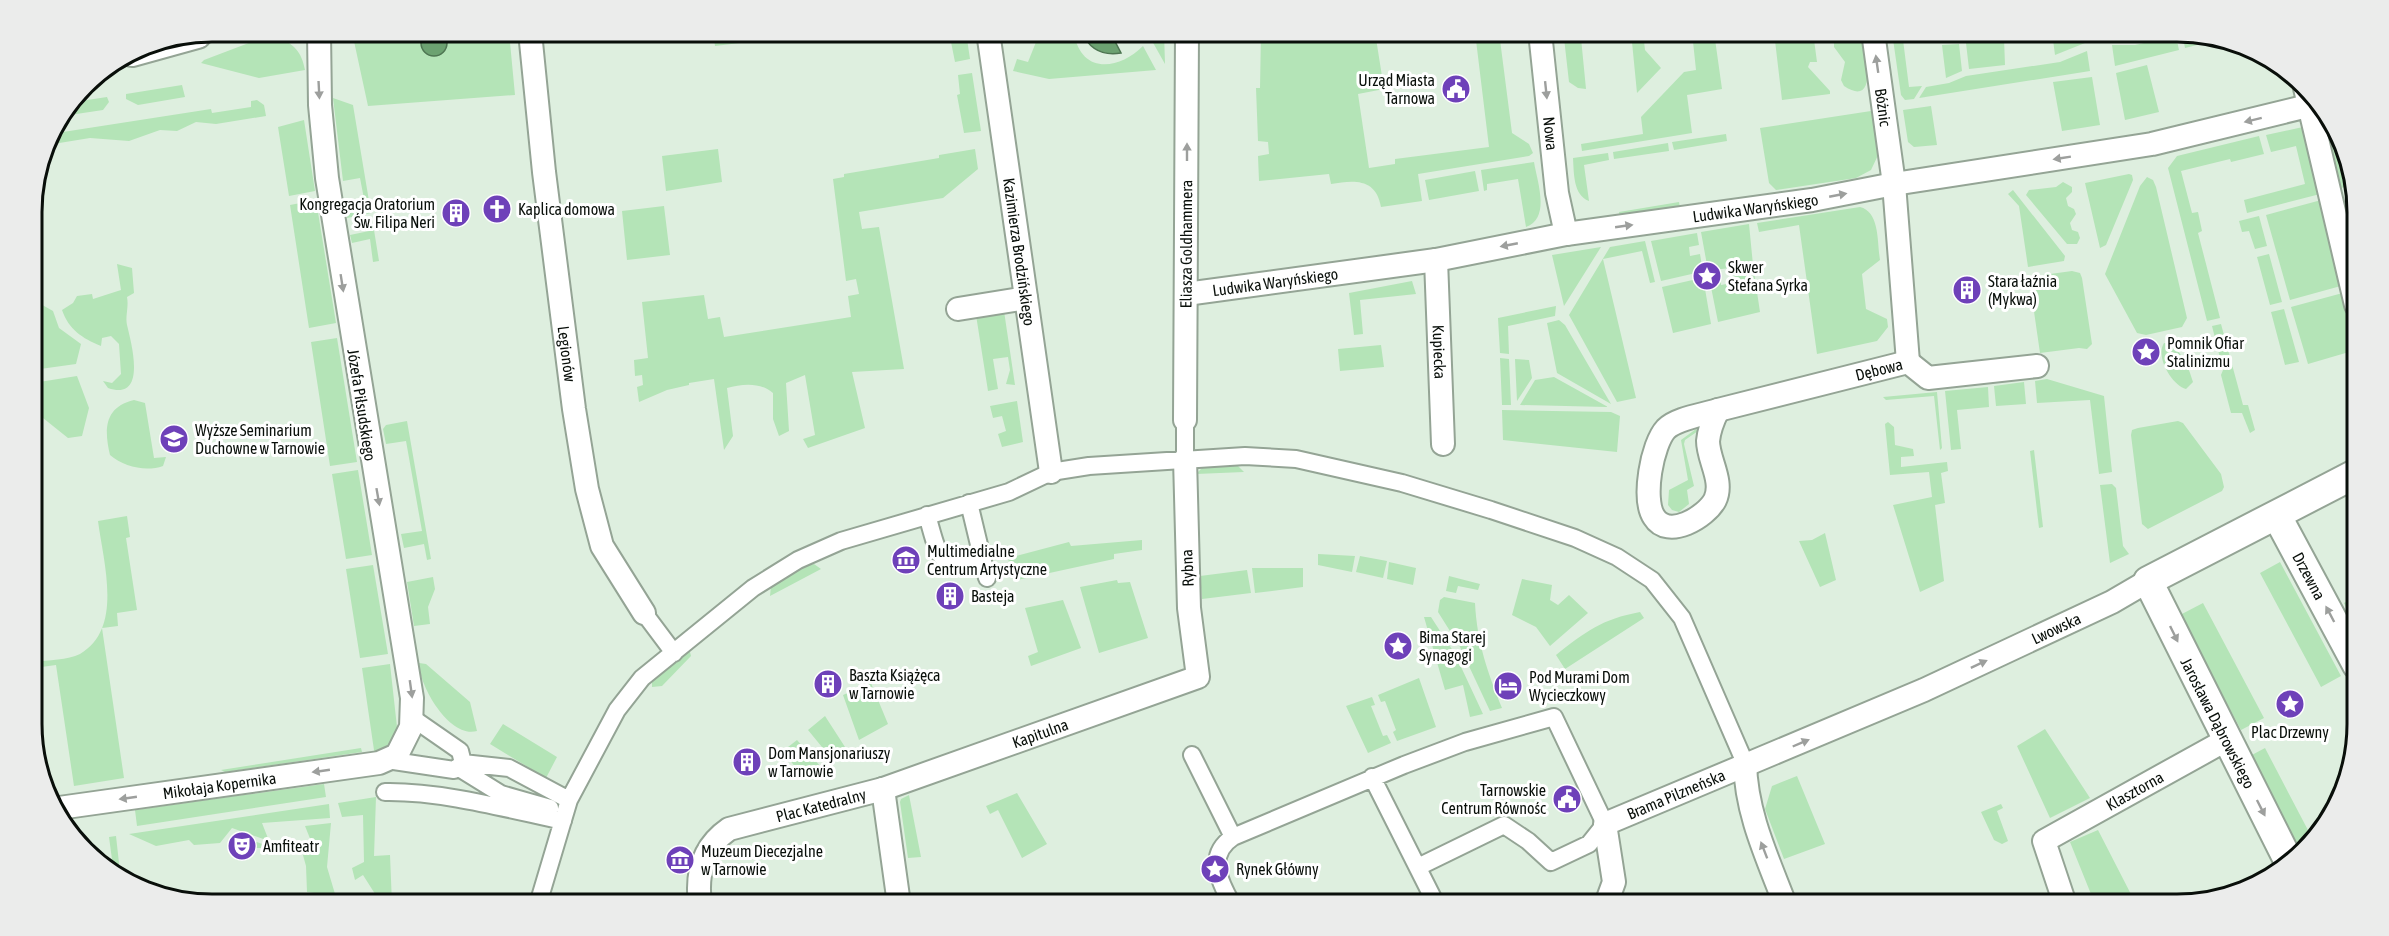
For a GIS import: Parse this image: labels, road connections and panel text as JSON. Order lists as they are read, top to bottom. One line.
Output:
{"streets":{"street":["Bóżnic","Nowa","Ludwika Waryńskiego","Eliasza Goldhammera","Kazimierza Brodzińskiego","Kupiecka","Legionów","Dębowa","Józefa Piłsudskiego","Rybna","Drzewna","Lwowska","Jarosława Dąbrowskiego","Kapitulna","Mikołaja Kopernika","Klasztorna","Brama Pilzneńska","Plac Katedralny"]},"crossings":[["Bóżnic","Ludwika Waryńskiego"],["Bóżnic","Dębowa"],["Nowa","Ludwika Waryńskiego"],["Ludwika Waryńskiego","Eliasza Goldhammera"],["Ludwika Waryńskiego","Kupiecka"],["Eliasza Goldhammera","Rybna"],["Józefa Piłsudskiego","Mikołaja Kopernika"],["Rybna","Kapitulna"],["Drzewna","Lwowska"],["Lwowska","Jarosława Dąbrowskiego"],["Lwowska","Brama Pilzneńska"],["Jarosława Dąbrowskiego","Klasztorna"],["Kapitulna","Plac Katedralny"]],"one_way":["Bóżnic","Nowa","Eliasza Goldhammera","Józefa Piłsudskiego","Drzewna","Lwowska","Jarosława Dąbrowskiego","Mikołaja Kopernika"],"places":{"public building":["Urząd Miasta Tarnowa","Tarnowskie Centrum Równośc"],"church":["Kaplica domowa"],"building":["Kongregacja Oratorium Św. Filipa Neri","Stara łaźnia (Mykwa)","Basteja","Baszta Książęca w Tarnowie","Dom Mansjonariuszy w Tarnowie"],"place":["Skwer Stefana Syrka","Pomnik Ofiar Stalinizmu","Bima Starej Synagogi","Plac Drzewny","Rynek Główny"],"school or university":["Wyższe Seminarium Duchowne w Tarnowie"],"museum":["Multimedialne Centrum Artystyczne","Muzeum Diecezjalne w Tarnowie"],"hotel":["Pod Murami Dom Wycieczkowy"],"theatre":["Amfiteatr"]}}
